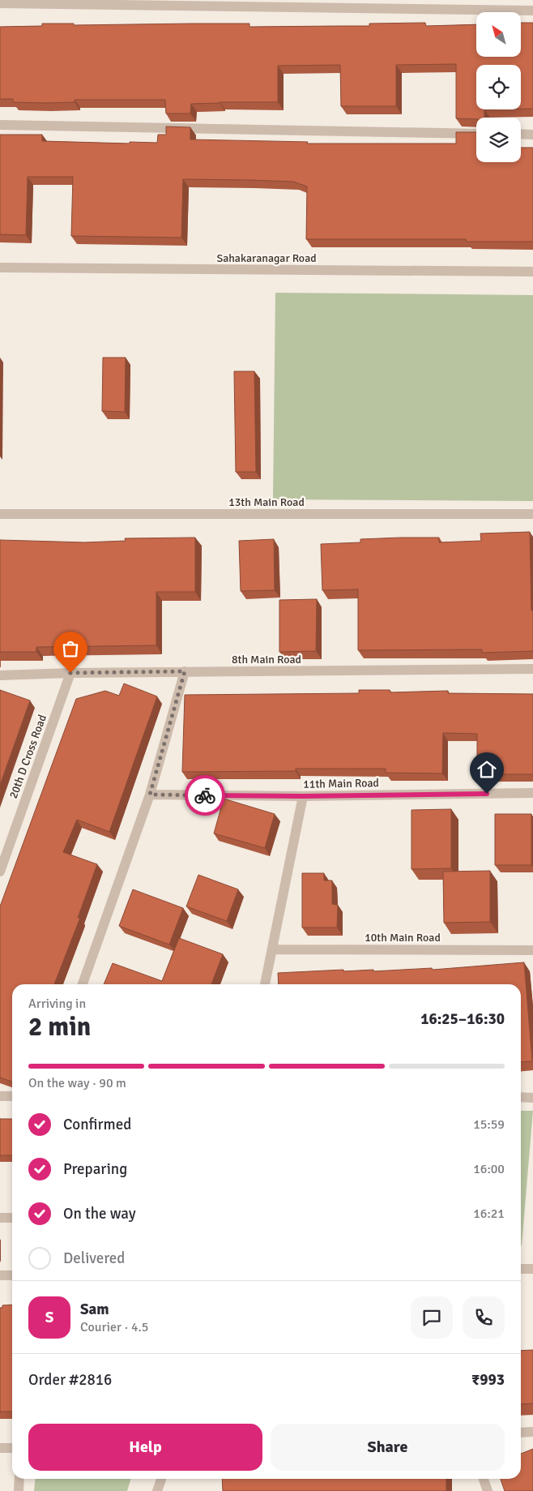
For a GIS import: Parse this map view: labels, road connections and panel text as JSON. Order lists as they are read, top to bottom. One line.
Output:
{"streets":{"street":["Sahakaranagar Road","13th Main Road","8th Main Road","20th D Cross Road","11th Main Road","10th Main Road"]},"crossings":[["8th Main Road","20th D Cross Road"]],"north":"top left","page":{"heading":["2 min","Arriving in","16:25–16:30"],"panel":["Sam","Courier · 4.5","Order #2816","₹993"],"bar":"On the way · 90 m","list":[["Confirmed","15:59"],["Preparing","16:00"],["On the way","16:21"],"Delivered"],"round":"S","buttons":["Help","Share"]}}
